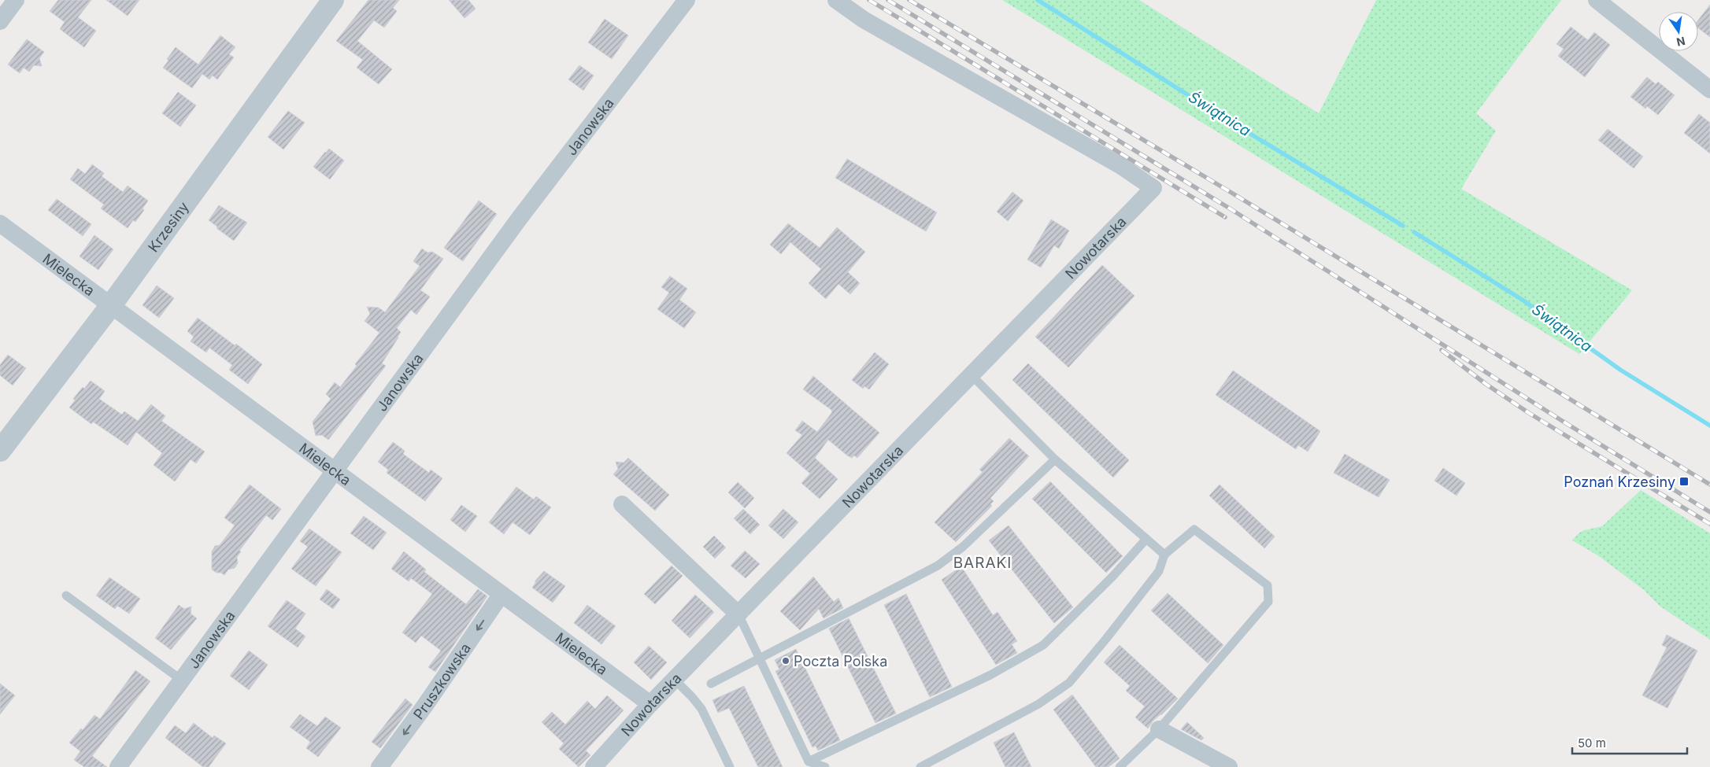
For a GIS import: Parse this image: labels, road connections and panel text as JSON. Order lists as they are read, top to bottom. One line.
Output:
{"streets":{"street":["Janowska","Krzesiny","Nowotarska","Mielecka","Pruszkowska"]},"crossings":[["Janowska","Mielecka"],["Krzesiny","Mielecka"],["Nowotarska","Mielecka"],["Mielecka","Pruszkowska"]],"one_way":["Pruszkowska"],"districts":["BARAKI"],"water":["Świątnica"],"places":{"transit":["Poznań Krzesiny"],"other":["Poczta Polska"]},"scale_bar":"50 m","north":"bottom"}
